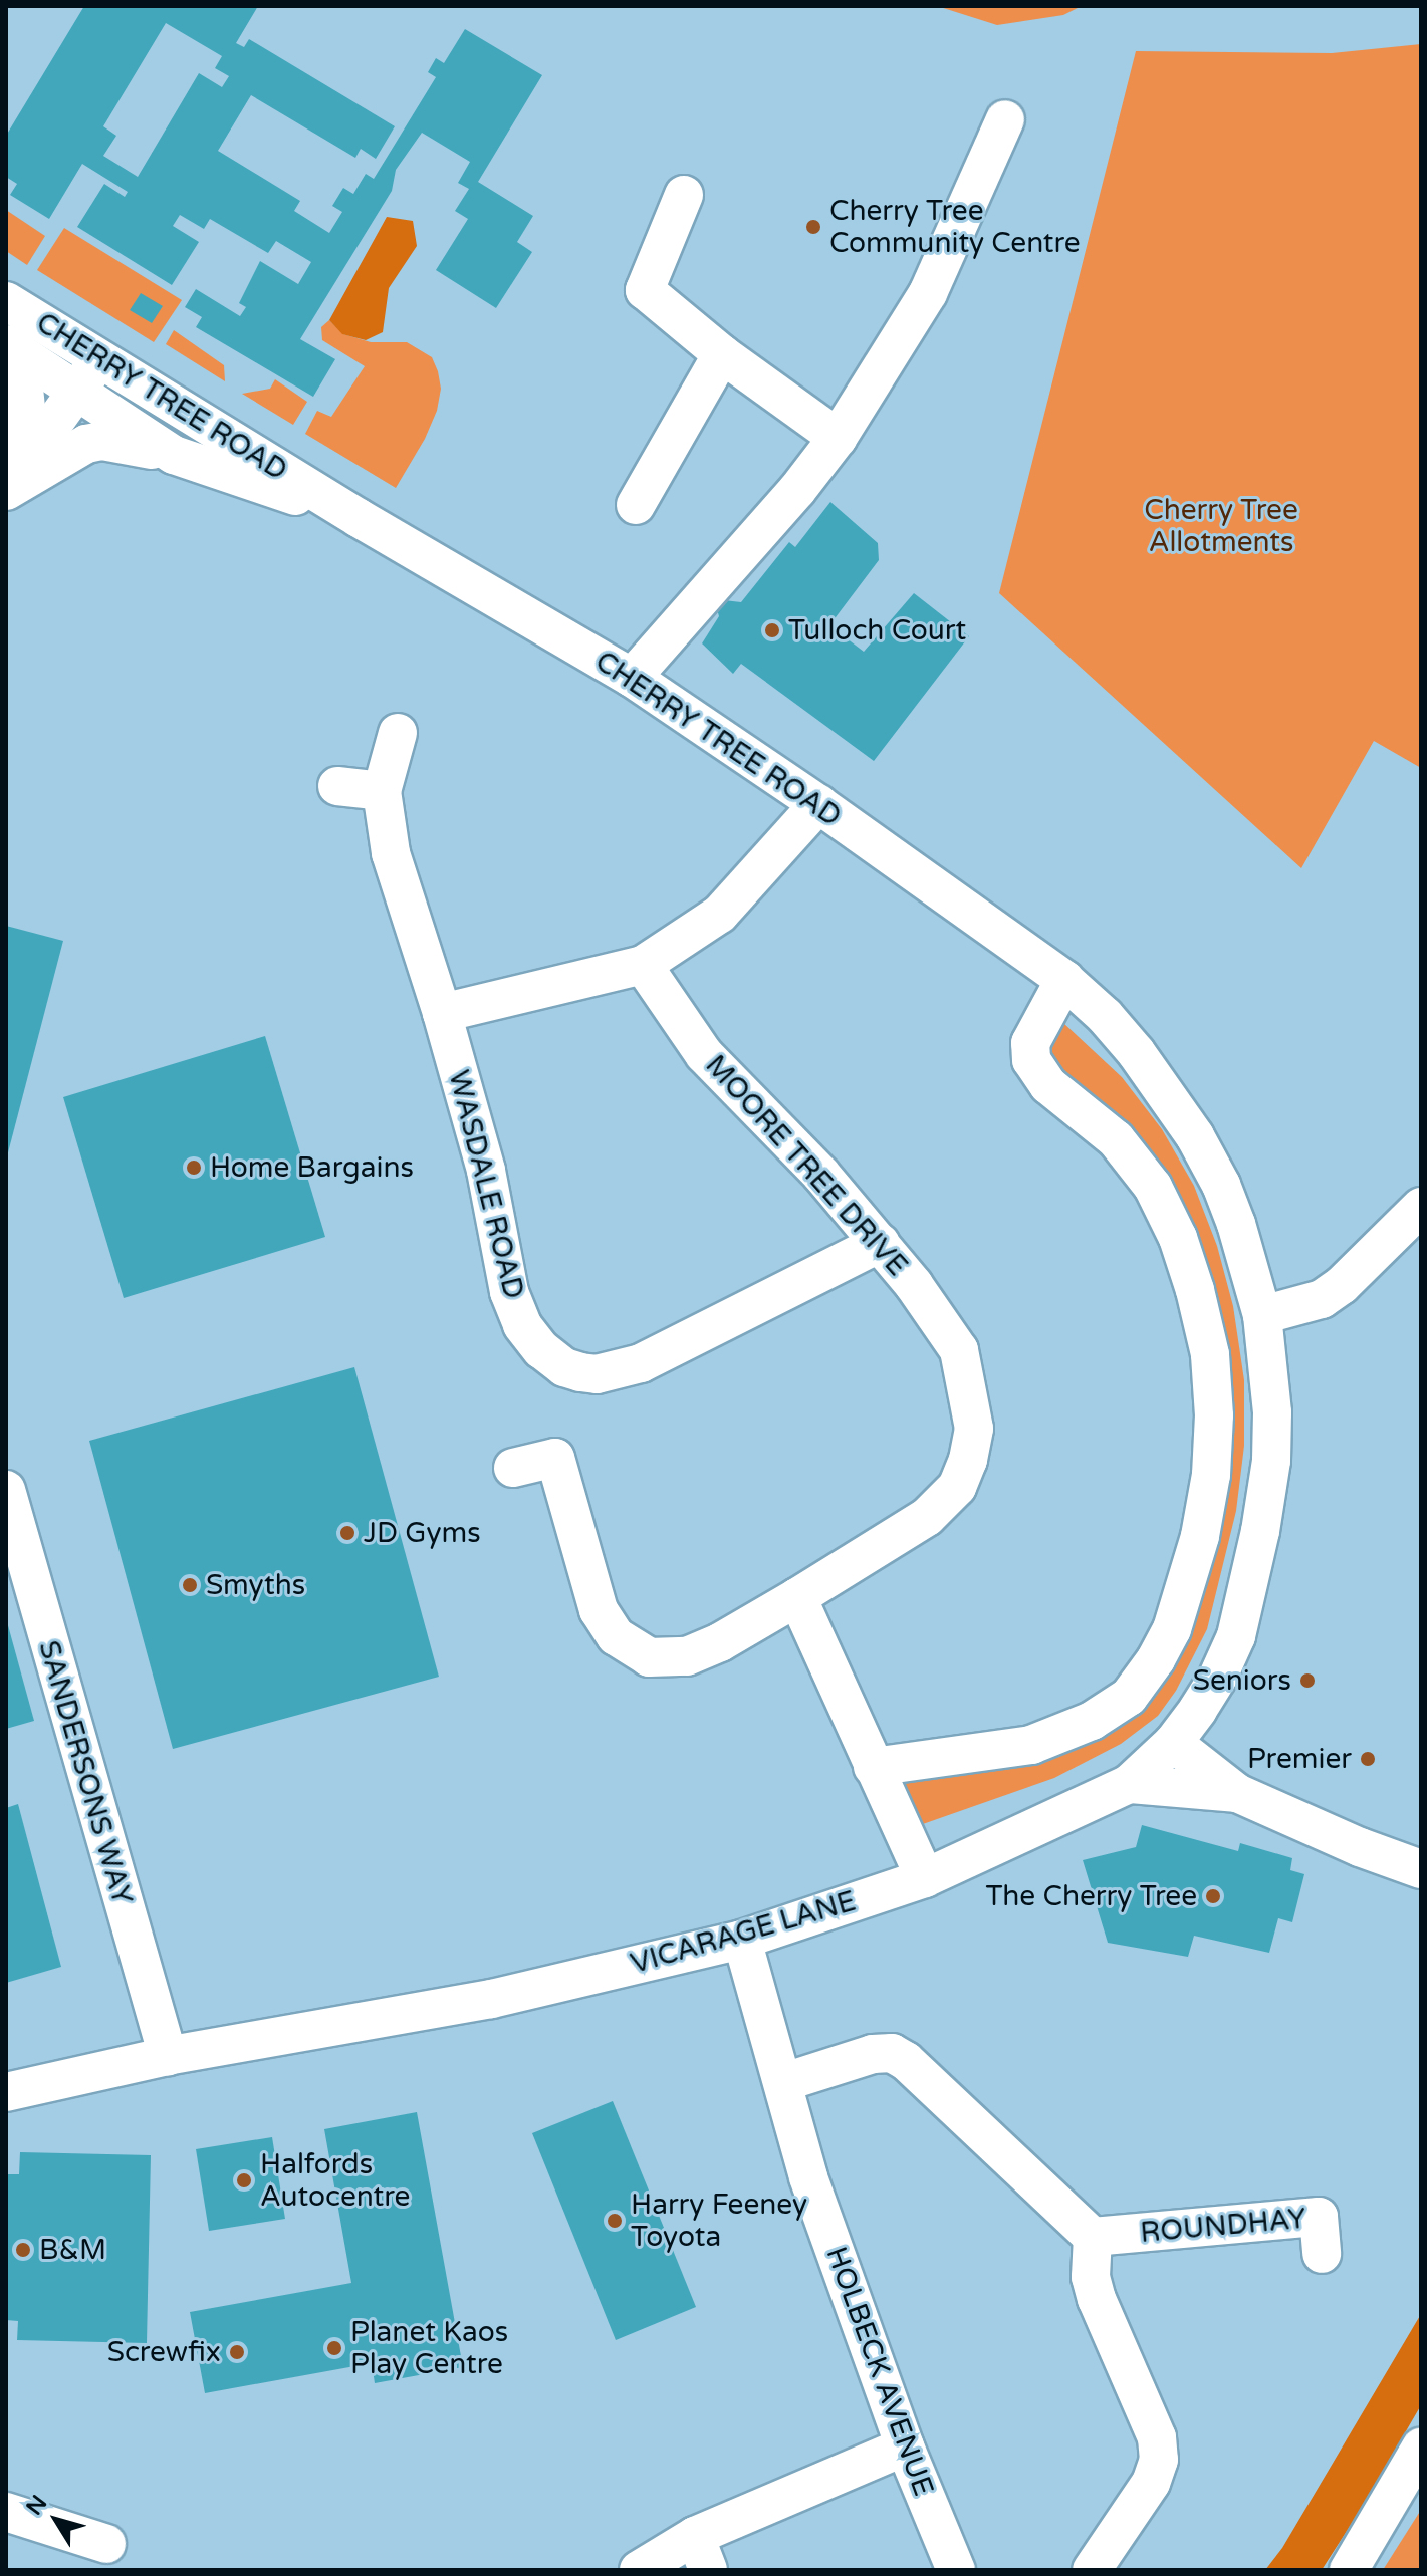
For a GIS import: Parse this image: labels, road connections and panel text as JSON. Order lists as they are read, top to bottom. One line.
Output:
{"streets":{"street":["CHERRY TREE ROAD","MOORE TREE DRIVE","WASDALE ROAD","SANDERSONS WAY","VICARAGE LANE","ROUNDHAY","HOLBECK AVENUE"]},"crossings":[["CHERRY TREE ROAD","VICARAGE LANE"],["MOORE TREE DRIVE","WASDALE ROAD"],["SANDERSONS WAY","VICARAGE LANE"],["VICARAGE LANE","HOLBECK AVENUE"]],"parks":["Cherry Tree Allotments"],"places":["Cherry Tree Community Centre","Tulloch Court","Home Bargains","JD Gyms","Smyths","Seniors","Premier","The Cherry Tree","Halfords Autocentre","Harry Feeney Toyota","B&M","Planet Kaos Play Centre","Screwfix"],"north":"top left"}
